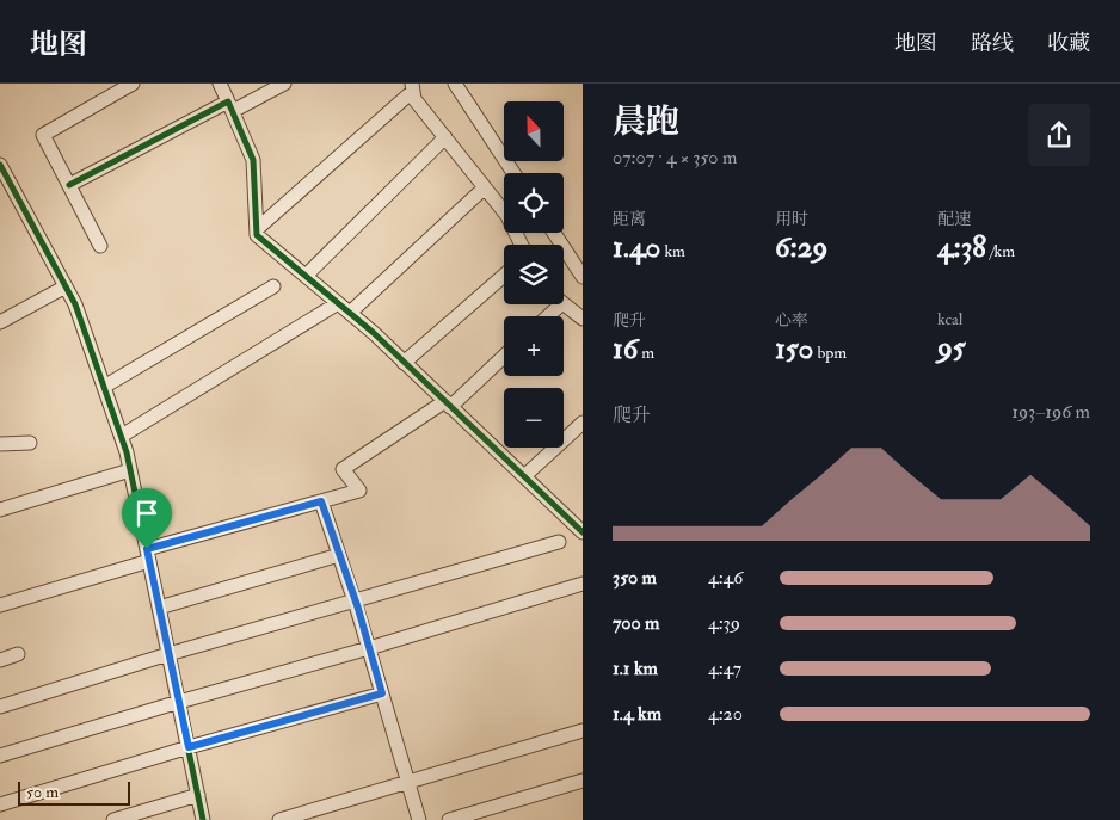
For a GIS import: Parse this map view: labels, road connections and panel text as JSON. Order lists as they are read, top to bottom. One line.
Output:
{"scale_bar":"50 m","north":"top","page":{"header":"地图","nav":["地图","路线","收藏"],"heading":["晨跑","07:07 · 4 × 350 m"],"map_buttons":["+","−"],"stats":[["距离","1.40 km"],["用时","6:29"],["配速","4:38 /km"],["爬升","16 m"],["心率","150 bpm"],["kcal","95"]],"chart":["爬升","193–196 m"],"list":[{"name":"350 m","note":"4:46"},{"name":"700 m","note":"4:39"},{"name":"1.1 km","note":"4:47"},{"name":"1.4 km","note":"4:20"}],"scale":"50 m"}}
